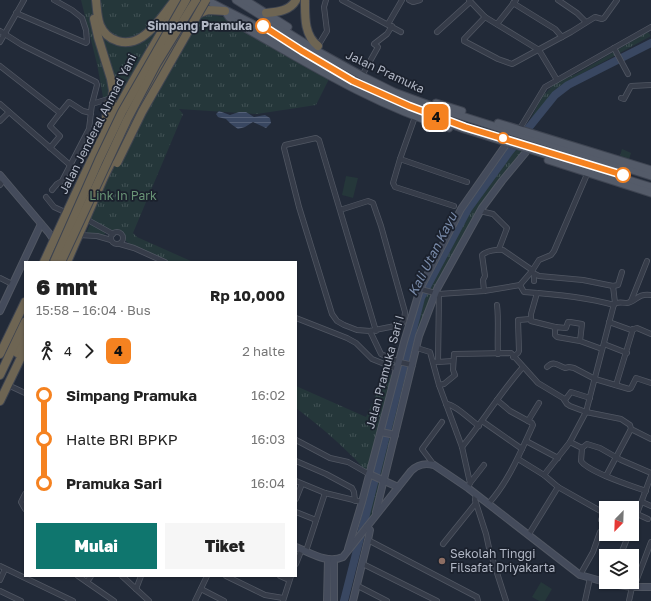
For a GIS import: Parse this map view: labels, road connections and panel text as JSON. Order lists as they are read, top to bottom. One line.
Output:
{"streets":{"highway":["Jalan Jenderal Ahmad Yani"],"main road":["Jalan Pramuka"],"street":["Jalan Pramuka Sari I"]},"crossings":[["Jalan Pramuka","Jalan Pramuka Sari I"]],"water":["Kali Utan Kayu"],"parks":["Link In Park"],"places":["Simpang Pramuka","Sekolah Tinggi Filsafat Driyakarta"],"lines":["bus line 4"],"north":"bottom left","page":{"on_map":"4","heading":["6 mnt","15:58 – 16:04 · Bus","Rp 10,000"],"legs":["4","4","2 halte"],"list":[{"name":"Simpang Pramuka","value":"16:02"},{"name":"Halte BRI BPKP","value":"16:03"},{"name":"Pramuka Sari","value":"16:04"}],"buttons":["Mulai","Tiket"]}}
